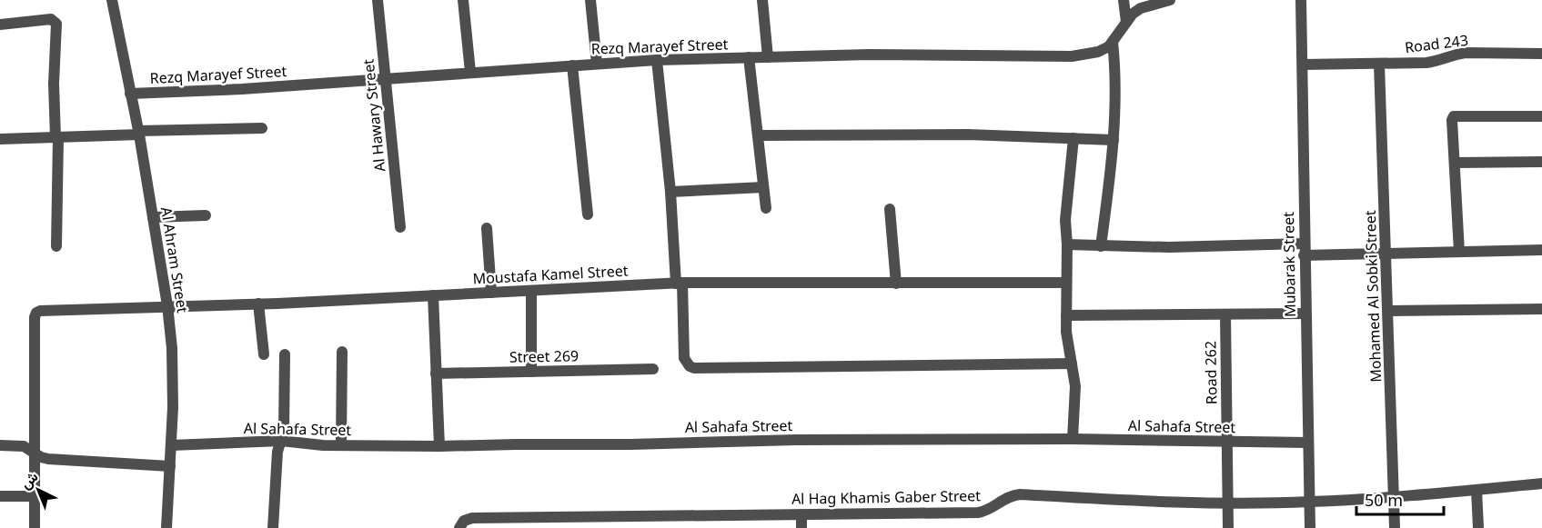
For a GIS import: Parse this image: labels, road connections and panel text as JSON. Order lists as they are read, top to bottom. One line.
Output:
{"streets":{"street":["Road 243","Rezq Marayef Street","Al Hawary Street","Al Ahram Street","Mubarak Street","Moustafa Kamel Street","Mohamed Al Sobki Street","Street 269","Road 262","Al Sahafa Street","Al Hag Khamis Gaber Street"]},"crossings":[["Road 243","Mubarak Street"],["Road 243","Mohamed Al Sobki Street"],["Rezq Marayef Street","Al Hawary Street"],["Rezq Marayef Street","Al Ahram Street"],["Al Ahram Street","Moustafa Kamel Street"],["Al Ahram Street","Al Sahafa Street"],["Mubarak Street","Al Sahafa Street"],["Mubarak Street","Al Hag Khamis Gaber Street"],["Mohamed Al Sobki Street","Al Hag Khamis Gaber Street"],["Road 262","Al Sahafa Street"],["Road 262","Al Hag Khamis Gaber Street"]],"scale_bar":"50 m","north":"top left"}
